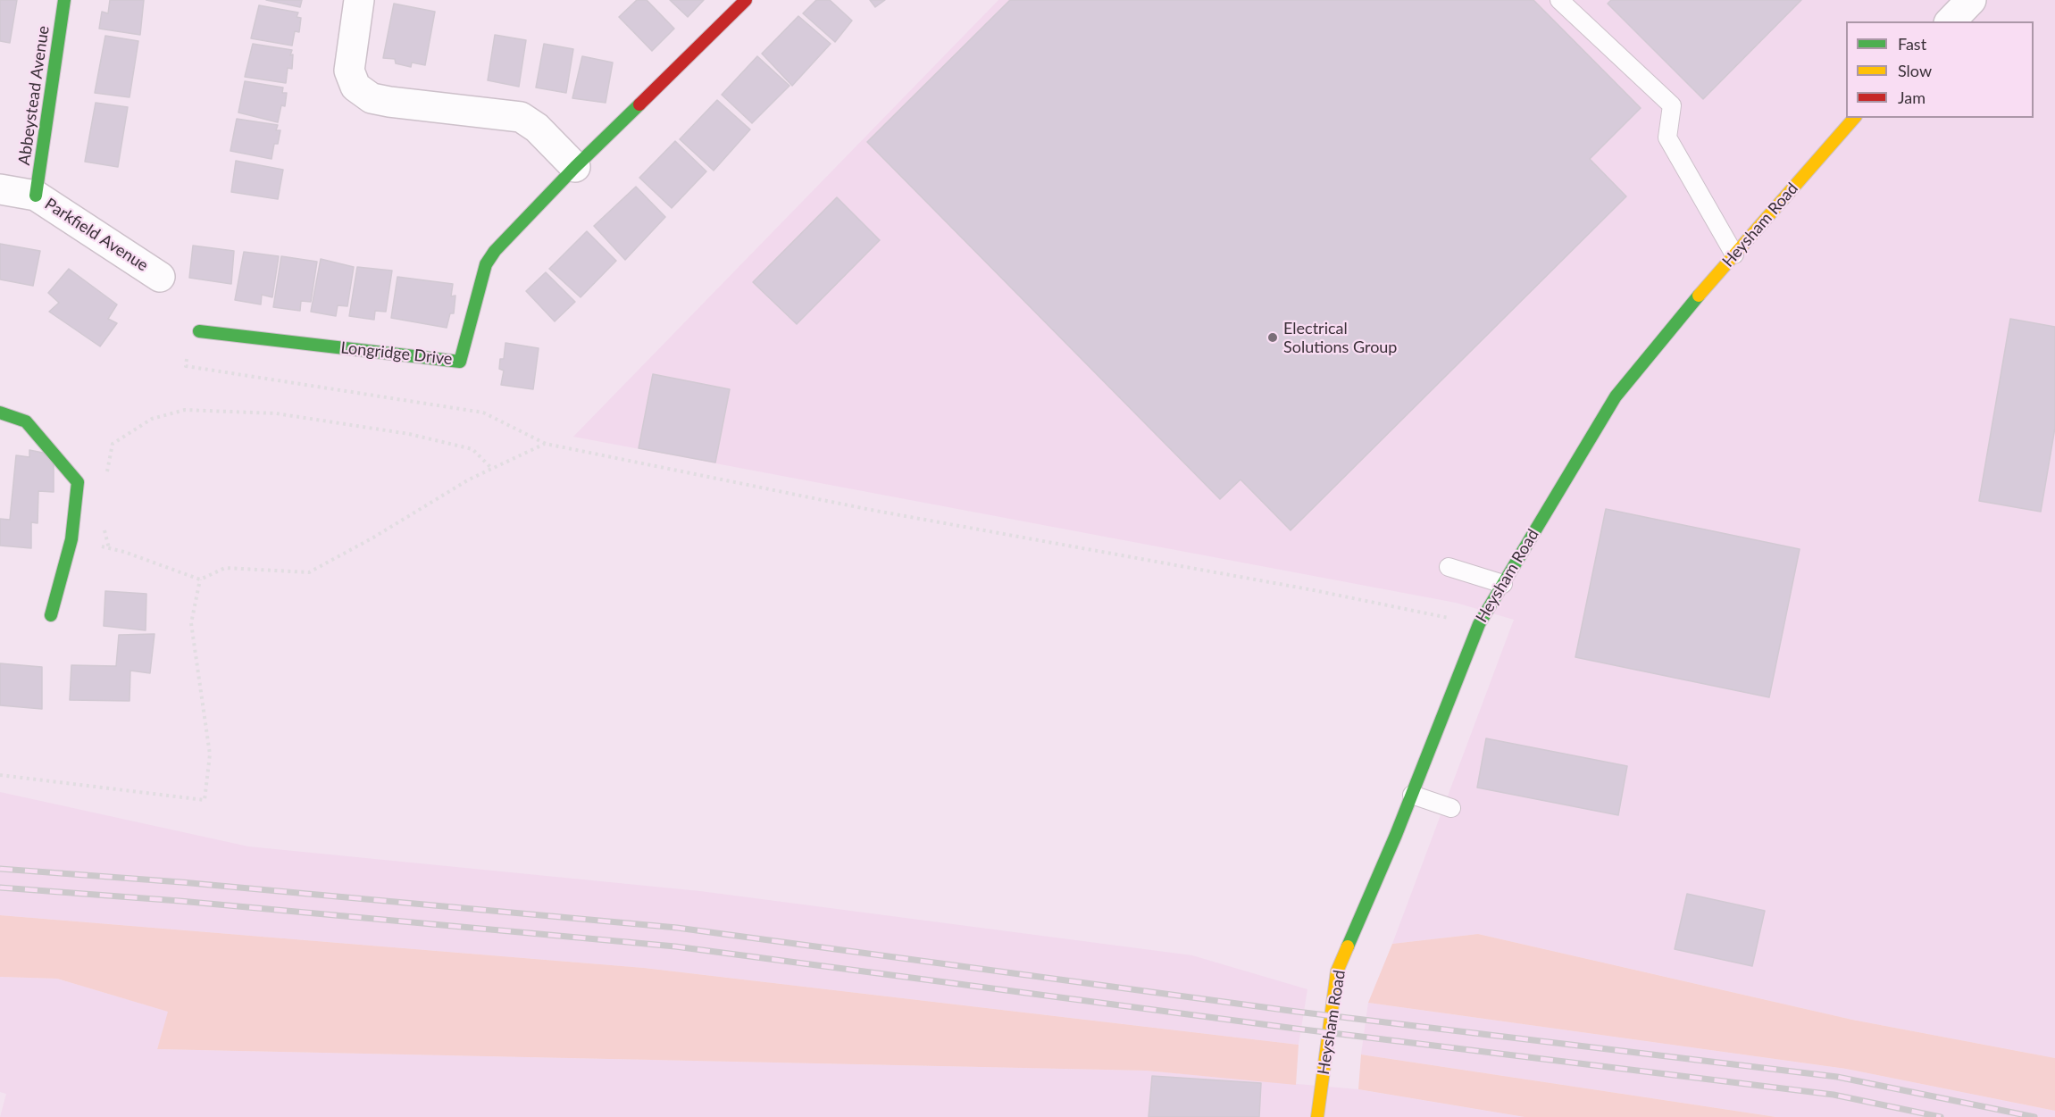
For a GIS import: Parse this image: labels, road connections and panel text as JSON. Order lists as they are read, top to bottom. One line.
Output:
{"streets":{"street":["Abbeystead Avenue","Heysham Road","Parkfield Avenue","Longridge Drive"]},"crossings":[["Abbeystead Avenue","Parkfield Avenue"]],"places":["Electrical Solutions Group"],"legend":["Fast","Slow","Jam"]}
